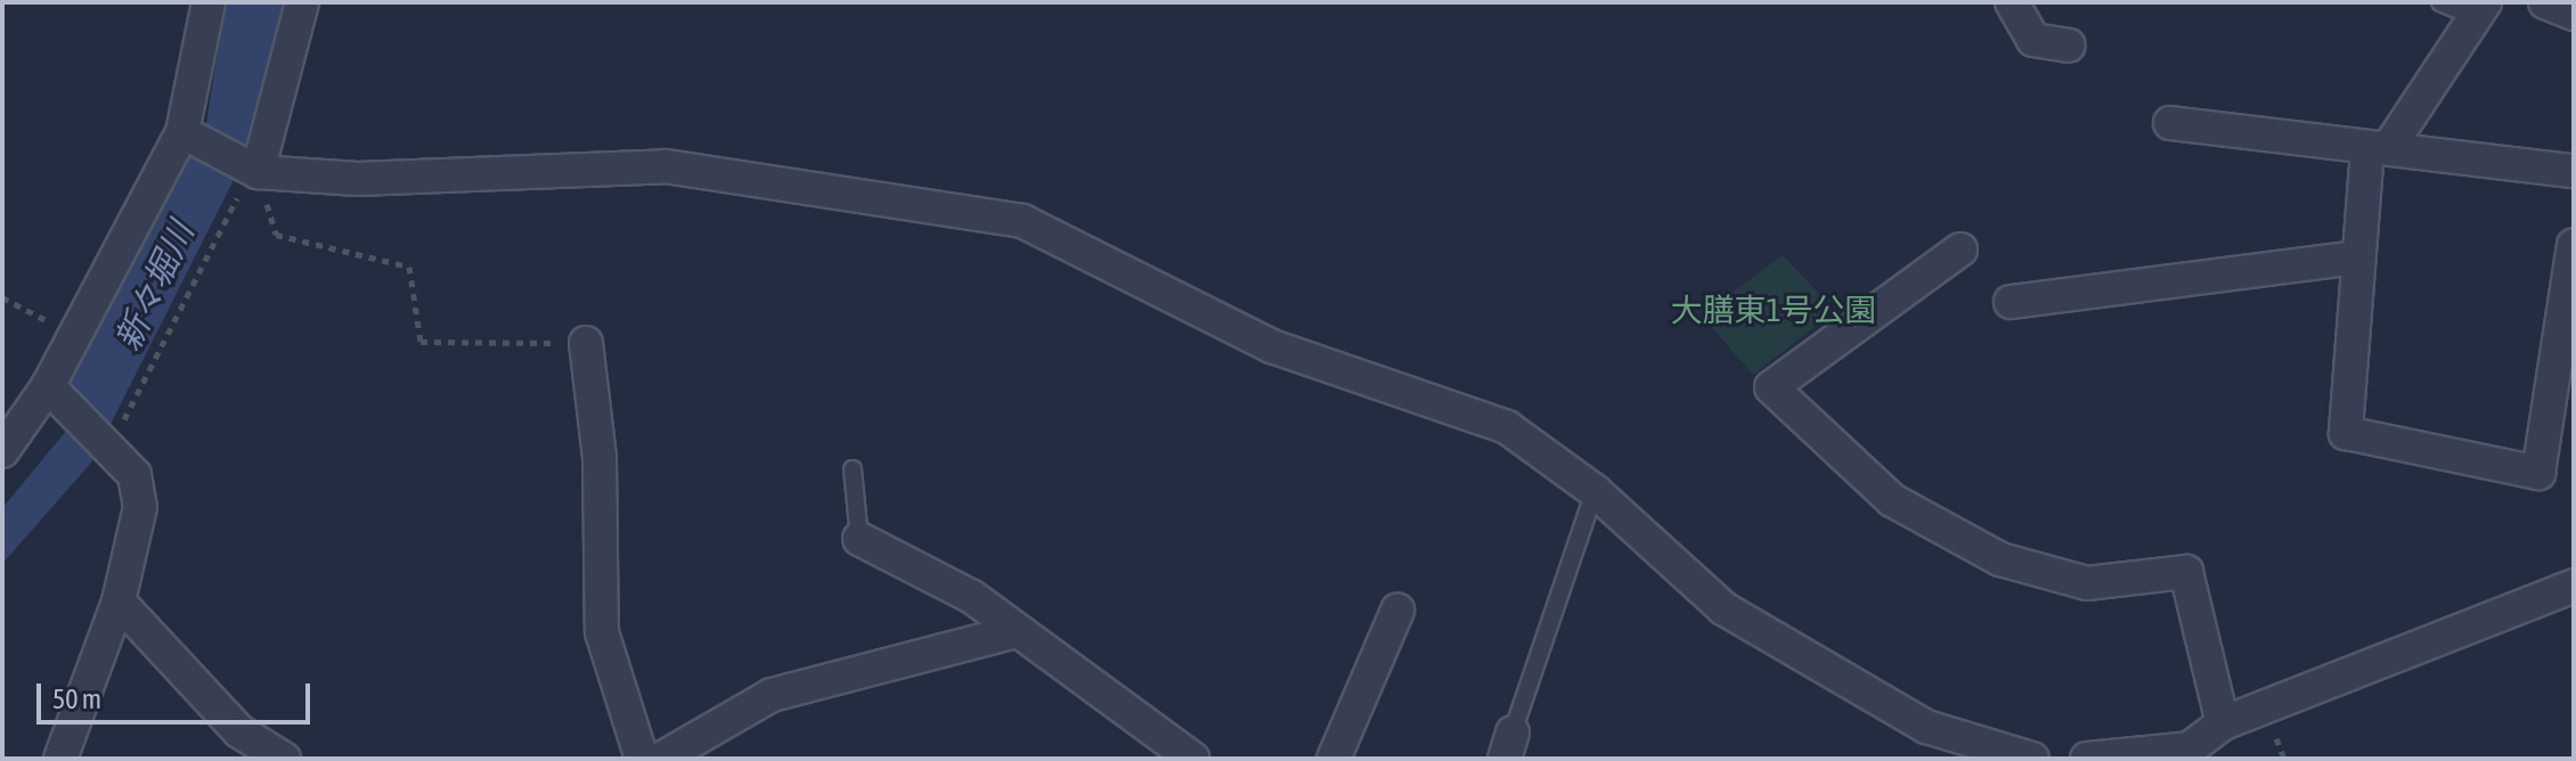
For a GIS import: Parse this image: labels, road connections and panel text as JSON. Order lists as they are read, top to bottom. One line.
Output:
{"water":["新々堀川"],"parks":["大膳東1号公園"],"scale_bar":"50 m"}
